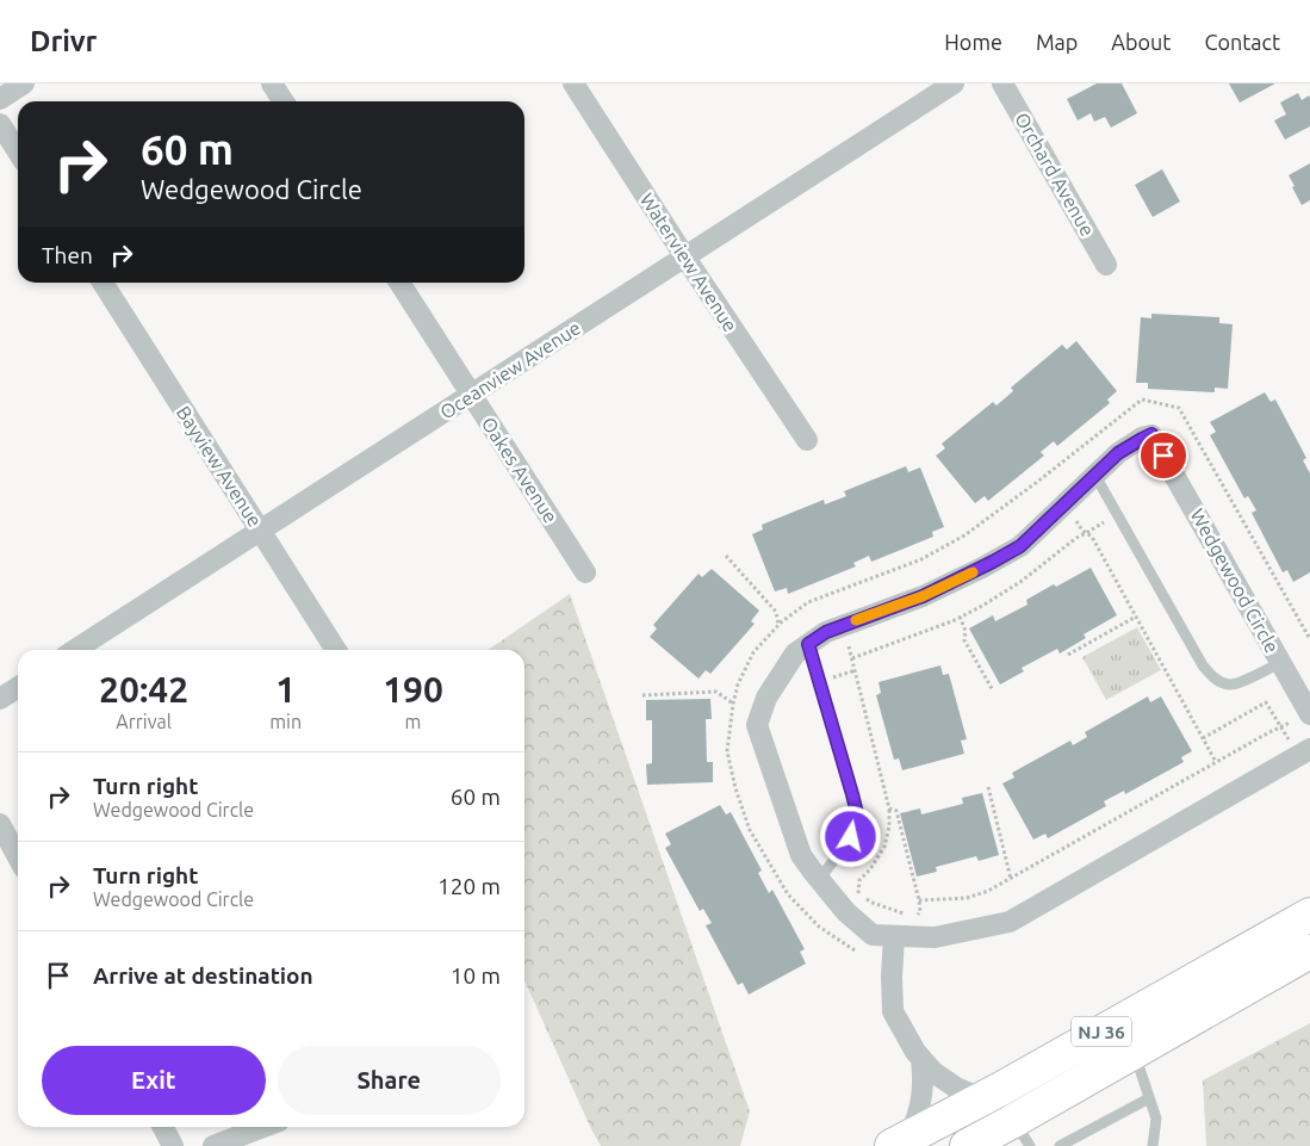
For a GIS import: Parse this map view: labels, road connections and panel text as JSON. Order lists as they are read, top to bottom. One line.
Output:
{"streets":{"highway":["NJ 36"],"street":["Orchard Avenue","Waterview Avenue","Oceanview Avenue","Bayview Avenue","Oakes Avenue","Wedgewood Circle"]},"crossings":[["Waterview Avenue","Oceanview Avenue"],["Oceanview Avenue","Bayview Avenue"],["Oceanview Avenue","Oakes Avenue"]],"page":{"header":"Drivr","nav":["Home","Map","About","Contact"],"turn":["60 m","Wedgewood Circle"],"then":"Then","eta":["20:42","Arrival","1","min","190","m"],"list":[{"name":"Turn right","note":"Wedgewood Circle","value":"60 m"},{"name":"Turn right","note":"Wedgewood Circle","value":"120 m"},{"name":"Arrive at destination","value":"10 m"}],"buttons":["Exit","Share"]}}
